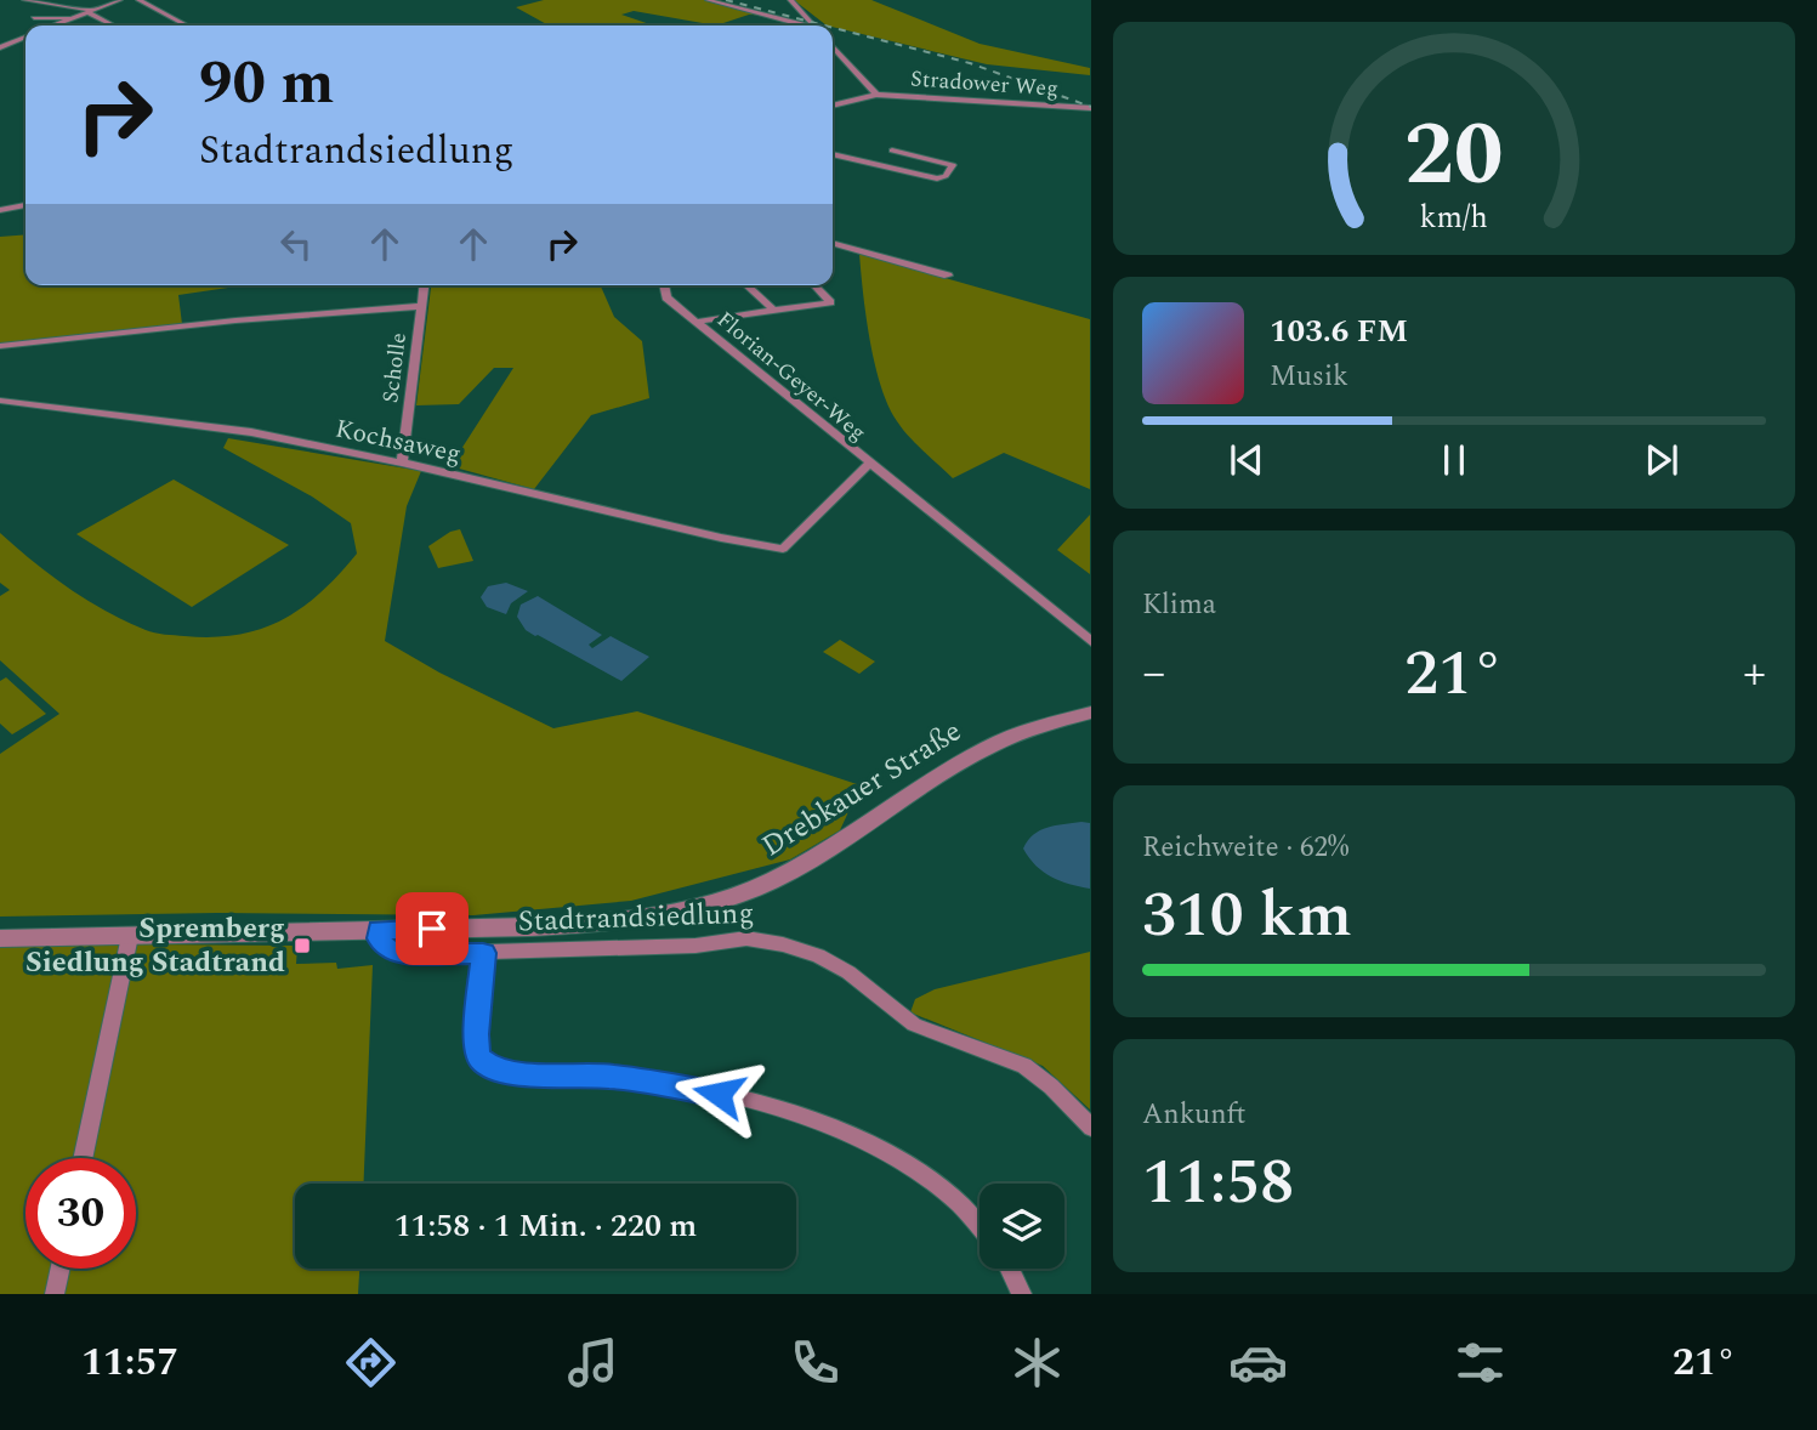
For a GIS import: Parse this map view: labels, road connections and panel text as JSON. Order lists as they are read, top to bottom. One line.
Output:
{"streets":{"street":["Stradower Weg","Scholle","Florian-Geyer-Weg","Kochsaweg","Drebkauer Straße","Stadtrandsiedlung"]},"crossings":[["Scholle","Kochsaweg"],["Florian-Geyer-Weg","Kochsaweg"],["Drebkauer Straße","Stadtrandsiedlung"]],"places":{"transit":["Spremberg Siedlung Stadtrand"]},"page":{"turn":["90 m","Stadtrandsiedlung"],"song":["103.6 FM","Musik"],"tile":["Klima",["Reichweite · 62%","310 km"],["Ankunft","11:58"]],"heat":["−","21°","+"],"limit":"30","trip":"11:58 · 1 Min. · 220 m","tabs":["11:57","21°"],"gauge":["20","km/h"]}}
